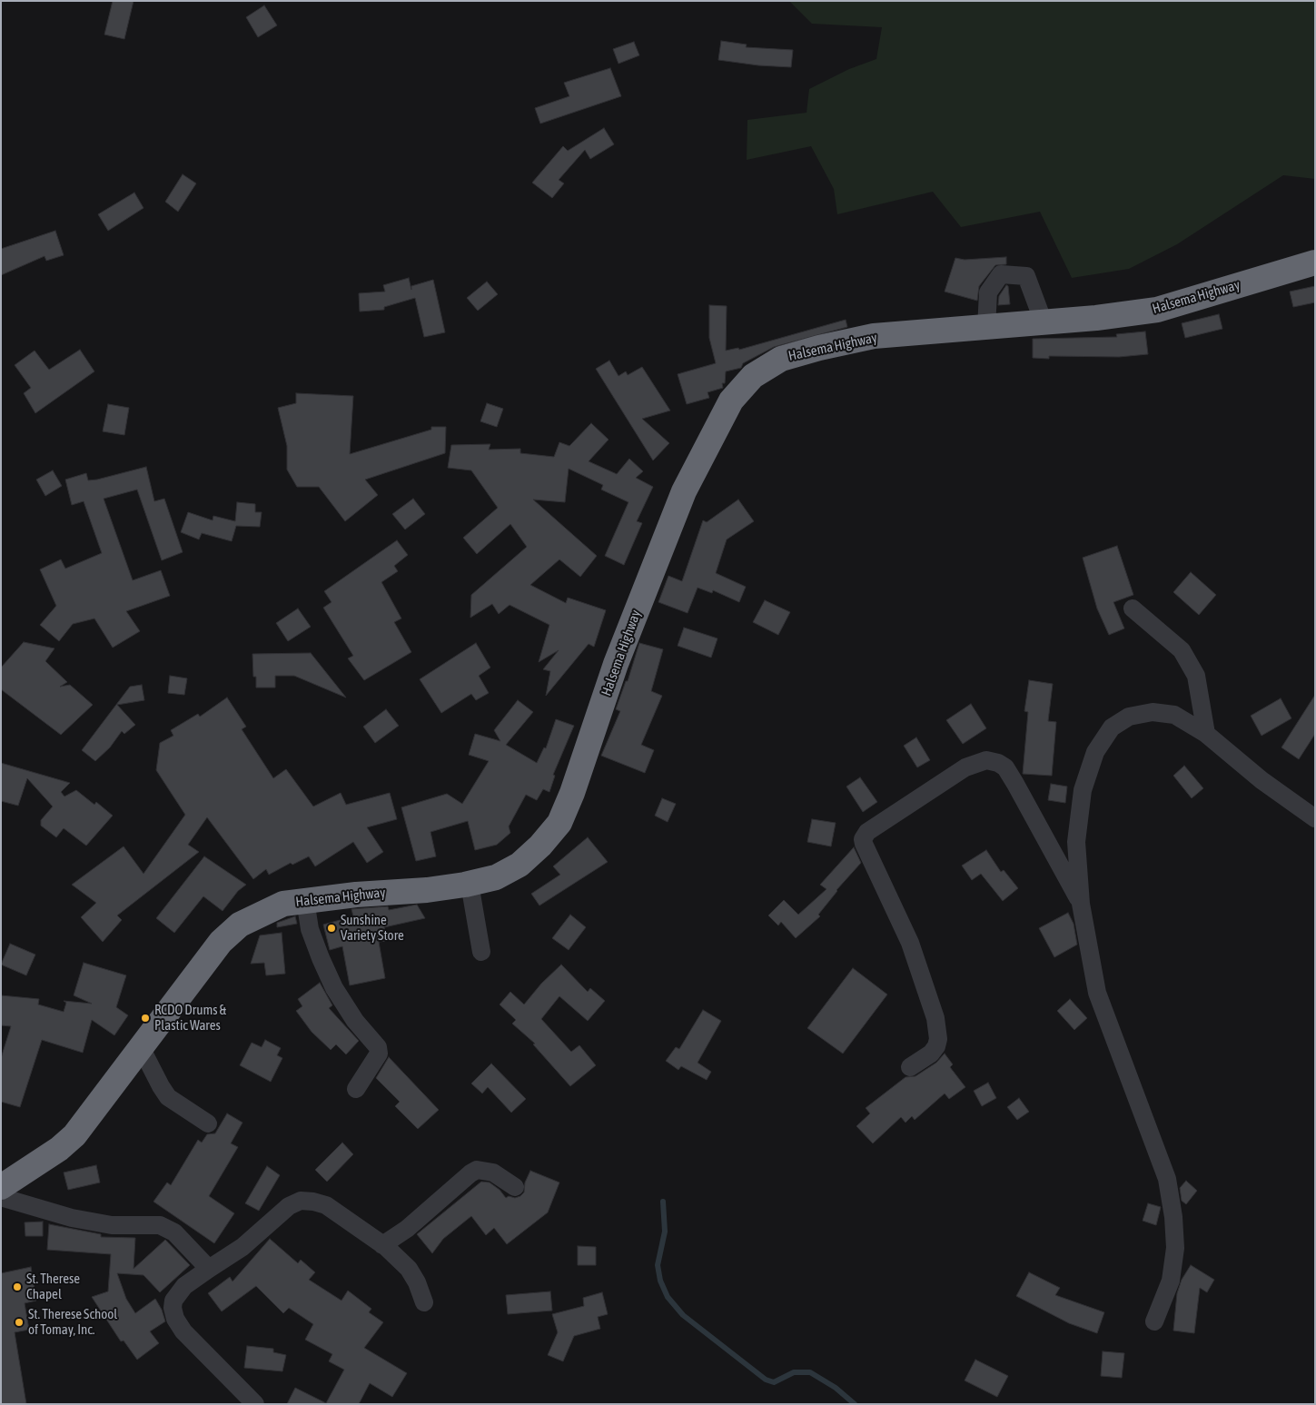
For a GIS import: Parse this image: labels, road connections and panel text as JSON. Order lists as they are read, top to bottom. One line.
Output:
{"streets":{"highway":["Halsema Highway"]},"places":["Sunshine Variety Store","RCDO Drums & Plastic Wares","St. Therese Chapel","St. Therese School of Tomay, Inc."]}
